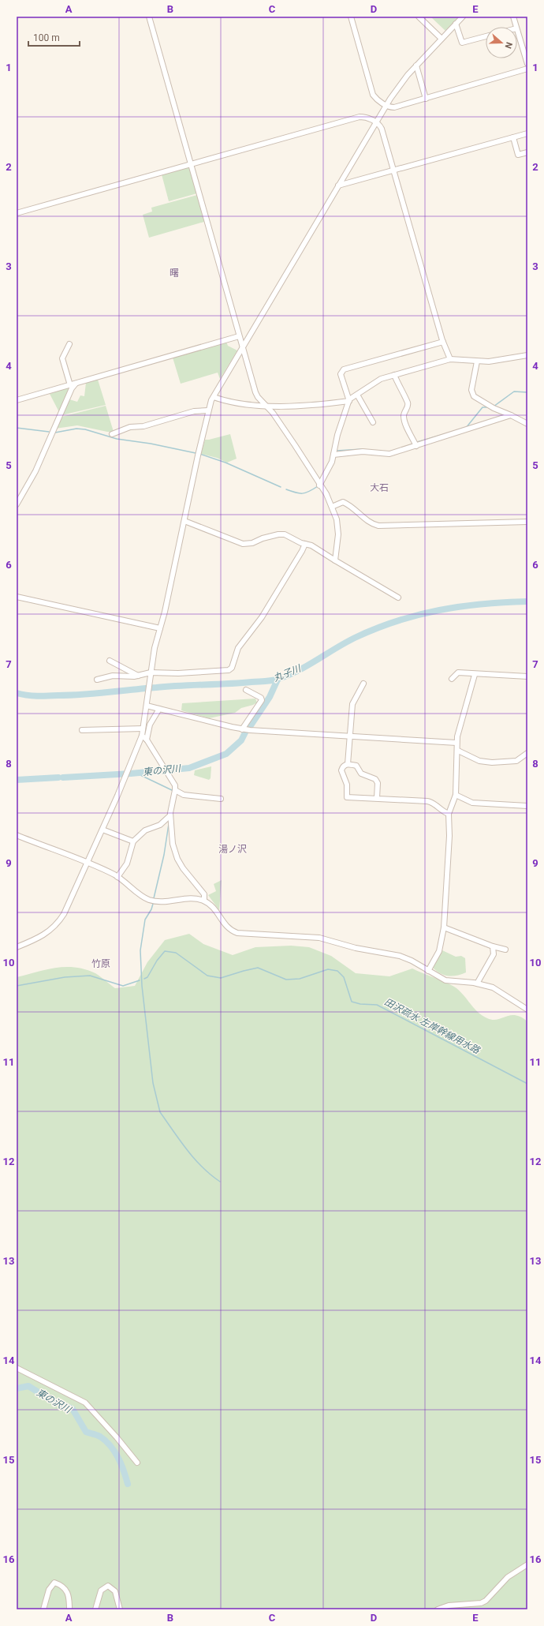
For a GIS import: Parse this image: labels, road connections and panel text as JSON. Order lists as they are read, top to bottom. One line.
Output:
{"districts":["曙","大石","湯ノ沢","竹原"],"water":["丸子川","東の沢川","田沢疏水 左岸幹線用水路"],"scale_bar":"100 m","north":"right","grid":{"columns":["A","B","C","D","E"],"rows":["1","2","3","4","5","6","7","8","9","10","11","12","13","14","15","16"]}}
